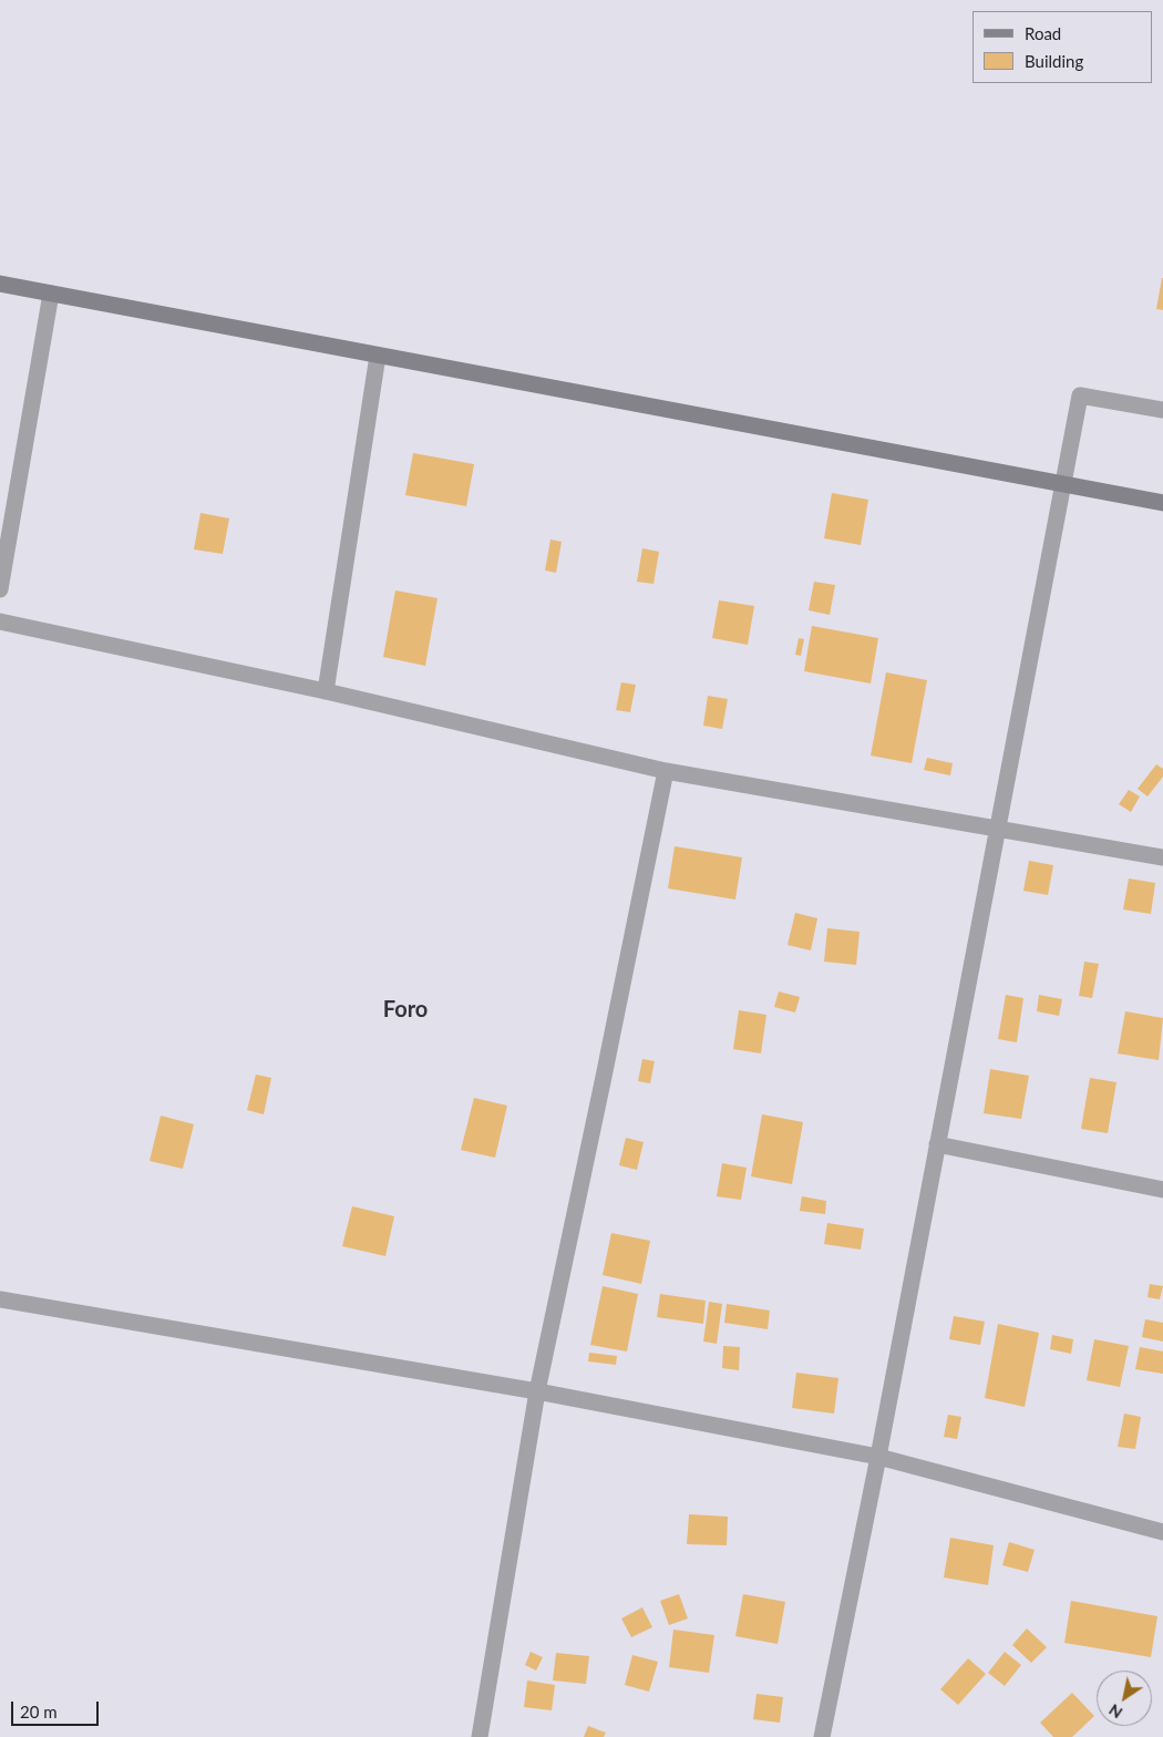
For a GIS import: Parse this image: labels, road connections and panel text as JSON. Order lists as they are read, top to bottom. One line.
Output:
{"districts":["Foro"],"legend":["Road","Building"],"scale_bar":"20 m","north":"bottom left"}
